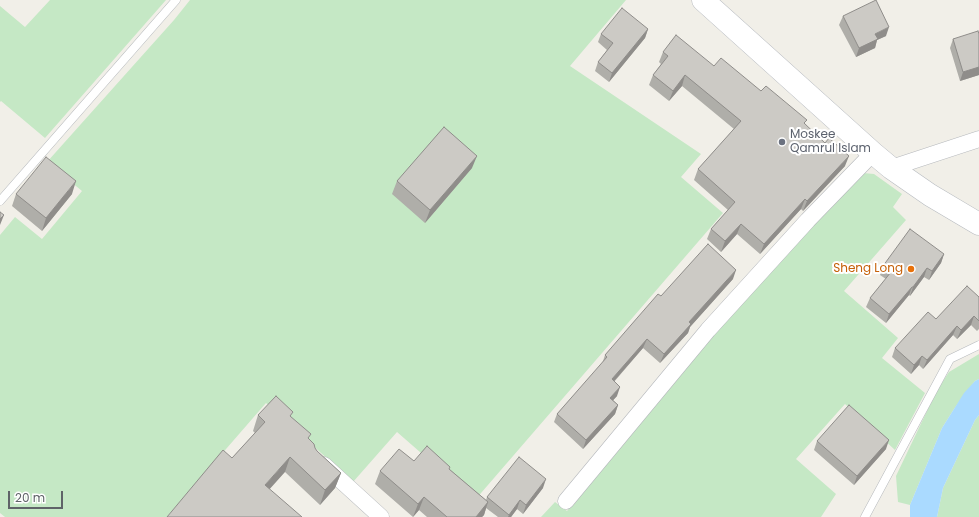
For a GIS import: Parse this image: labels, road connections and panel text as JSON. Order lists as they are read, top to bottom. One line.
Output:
{"places":["Moskee Qamrul Islam","Sheng Long"],"scale_bar":"20 m"}
